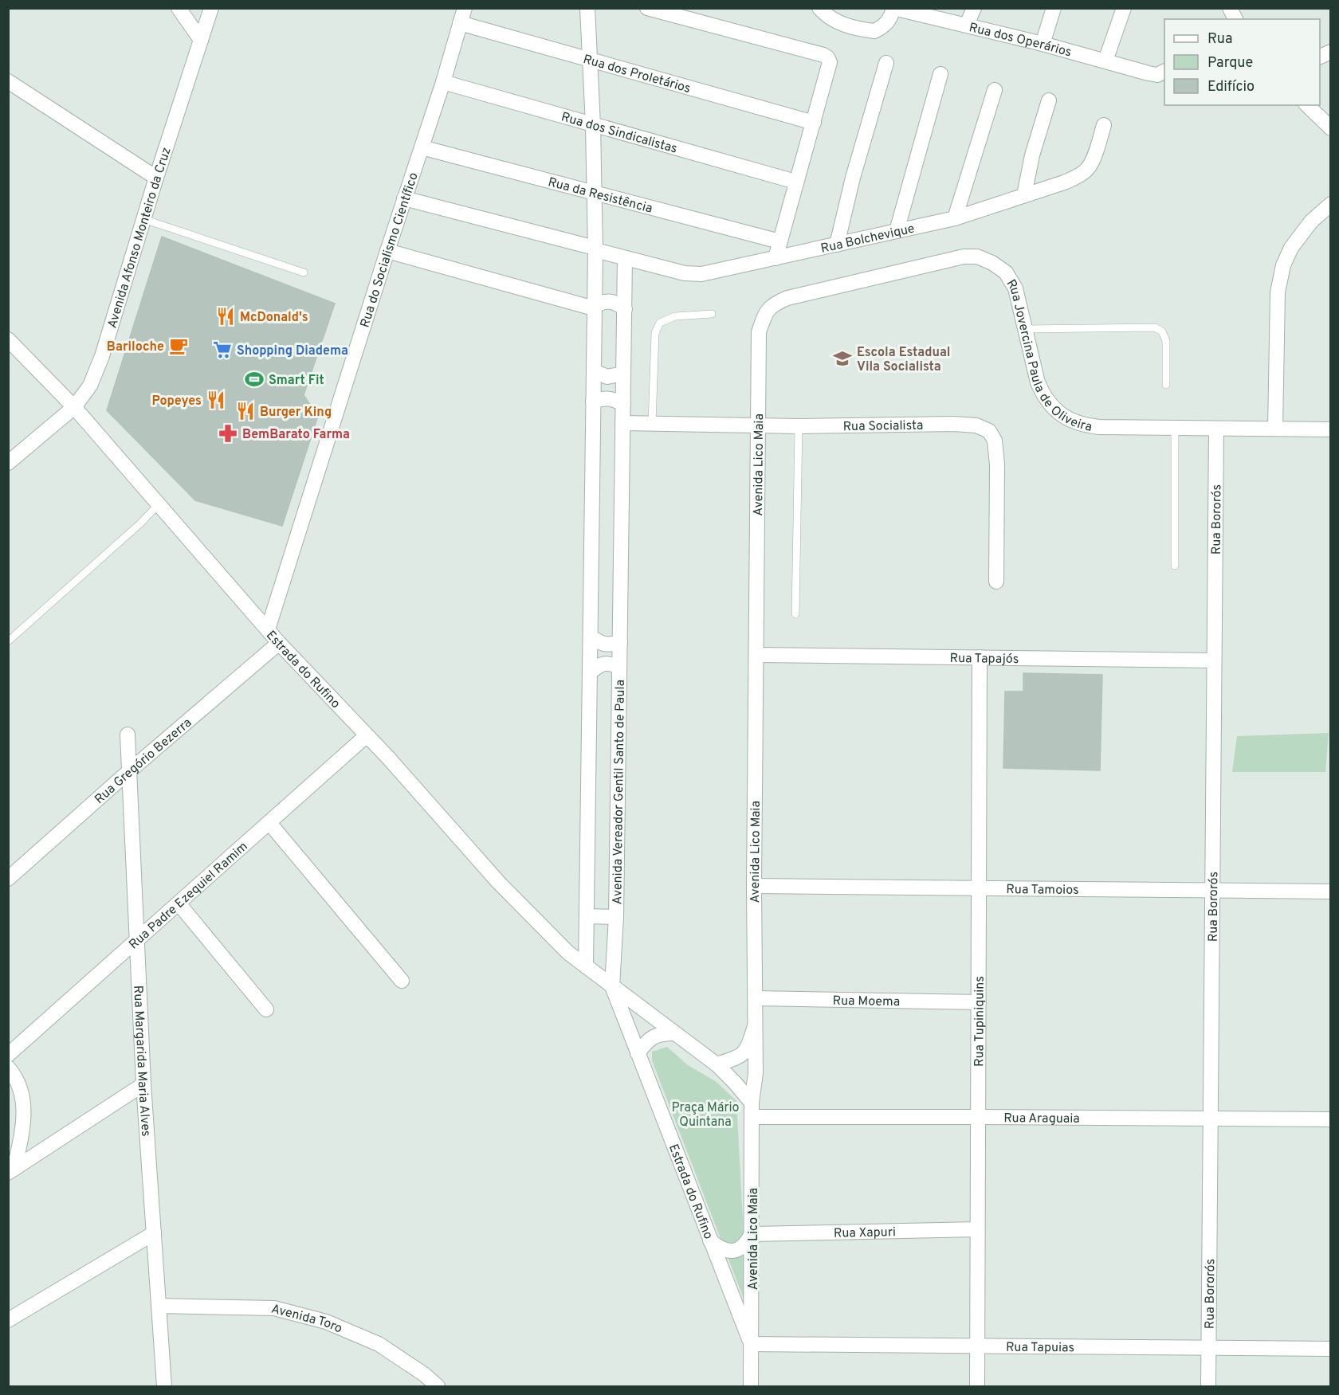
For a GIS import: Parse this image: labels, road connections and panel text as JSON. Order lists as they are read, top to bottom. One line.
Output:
{"streets":{"street":["Rua dos Operários","Rua dos Proletários","Rua dos Sindicalistas","Rua da Resistência","Avenida Afonso Monteiro da Cruz","Rua Bolchevique","Rua do Socialismo Científico","Rua Jovercina Paula de Oliveira","Rua Socialista","Avenida Lico Maia","Rua Bororós","Rua Tapajós","Estrada do Rufino","Rua Gregório Bezerra","Avenida Vereador Gentil Santo de Paula","Rua Tamoios","Rua Padre Ezequiel Ramim","Rua Moema","Rua Tupiniquins","Rua Margarida Maria Alves","Rua Araguaia","Rua Xapuri","Avenida Toro","Rua Tapuias"]},"crossings":[["Rua dos Proletários","Rua do Socialismo Científico"],["Rua dos Sindicalistas","Rua do Socialismo Científico"],["Rua da Resistência","Rua do Socialismo Científico"],["Avenida Afonso Monteiro da Cruz","Estrada do Rufino"],["Rua Bolchevique","Rua do Socialismo Científico"],["Rua Bolchevique","Avenida Vereador Gentil Santo de Paula"],["Rua do Socialismo Científico","Estrada do Rufino"],["Rua Jovercina Paula de Oliveira","Avenida Lico Maia"],["Rua Jovercina Paula de Oliveira","Rua Bororós"],["Rua Socialista","Avenida Lico Maia"],["Rua Socialista","Avenida Vereador Gentil Santo de Paula"],["Avenida Lico Maia","Rua Tapajós"],["Avenida Lico Maia","Estrada do Rufino"],["Avenida Lico Maia","Rua Tamoios"],["Avenida Lico Maia","Rua Moema"],["Avenida Lico Maia","Rua Araguaia"],["Avenida Lico Maia","Rua Xapuri"],["Avenida Lico Maia","Rua Tapuias"],["Rua Bororós","Rua Tapajós"],["Rua Bororós","Rua Tamoios"],["Rua Bororós","Rua Araguaia"],["Rua Bororós","Rua Tapuias"],["Rua Tapajós","Rua Tupiniquins"],["Estrada do Rufino","Rua Gregório Bezerra"],["Estrada do Rufino","Avenida Vereador Gentil Santo de Paula"],["Estrada do Rufino","Rua Padre Ezequiel Ramim"],["Estrada do Rufino","Rua Tapuias"],["Rua Gregório Bezerra","Rua Margarida Maria Alves"],["Rua Tamoios","Rua Tupiniquins"],["Rua Padre Ezequiel Ramim","Rua Margarida Maria Alves"],["Rua Moema","Rua Tupiniquins"],["Rua Tupiniquins","Rua Araguaia"],["Rua Tupiniquins","Rua Xapuri"],["Rua Tupiniquins","Rua Tapuias"],["Rua Margarida Maria Alves","Avenida Toro"]],"parks":["Praça Mário Quintana"],"places":{"restaurant":["McDonald's","Popeyes","Burger King"],"cafe":["Bariloche"],"supermarket":["Shopping Diadema"],"school or university":["Escola Estadual Vila Socialista"],"sports":["Smart Fit"],"pharmacy":["BemBarato Farma"]},"legend":["Rua","Parque","Edifício"]}
